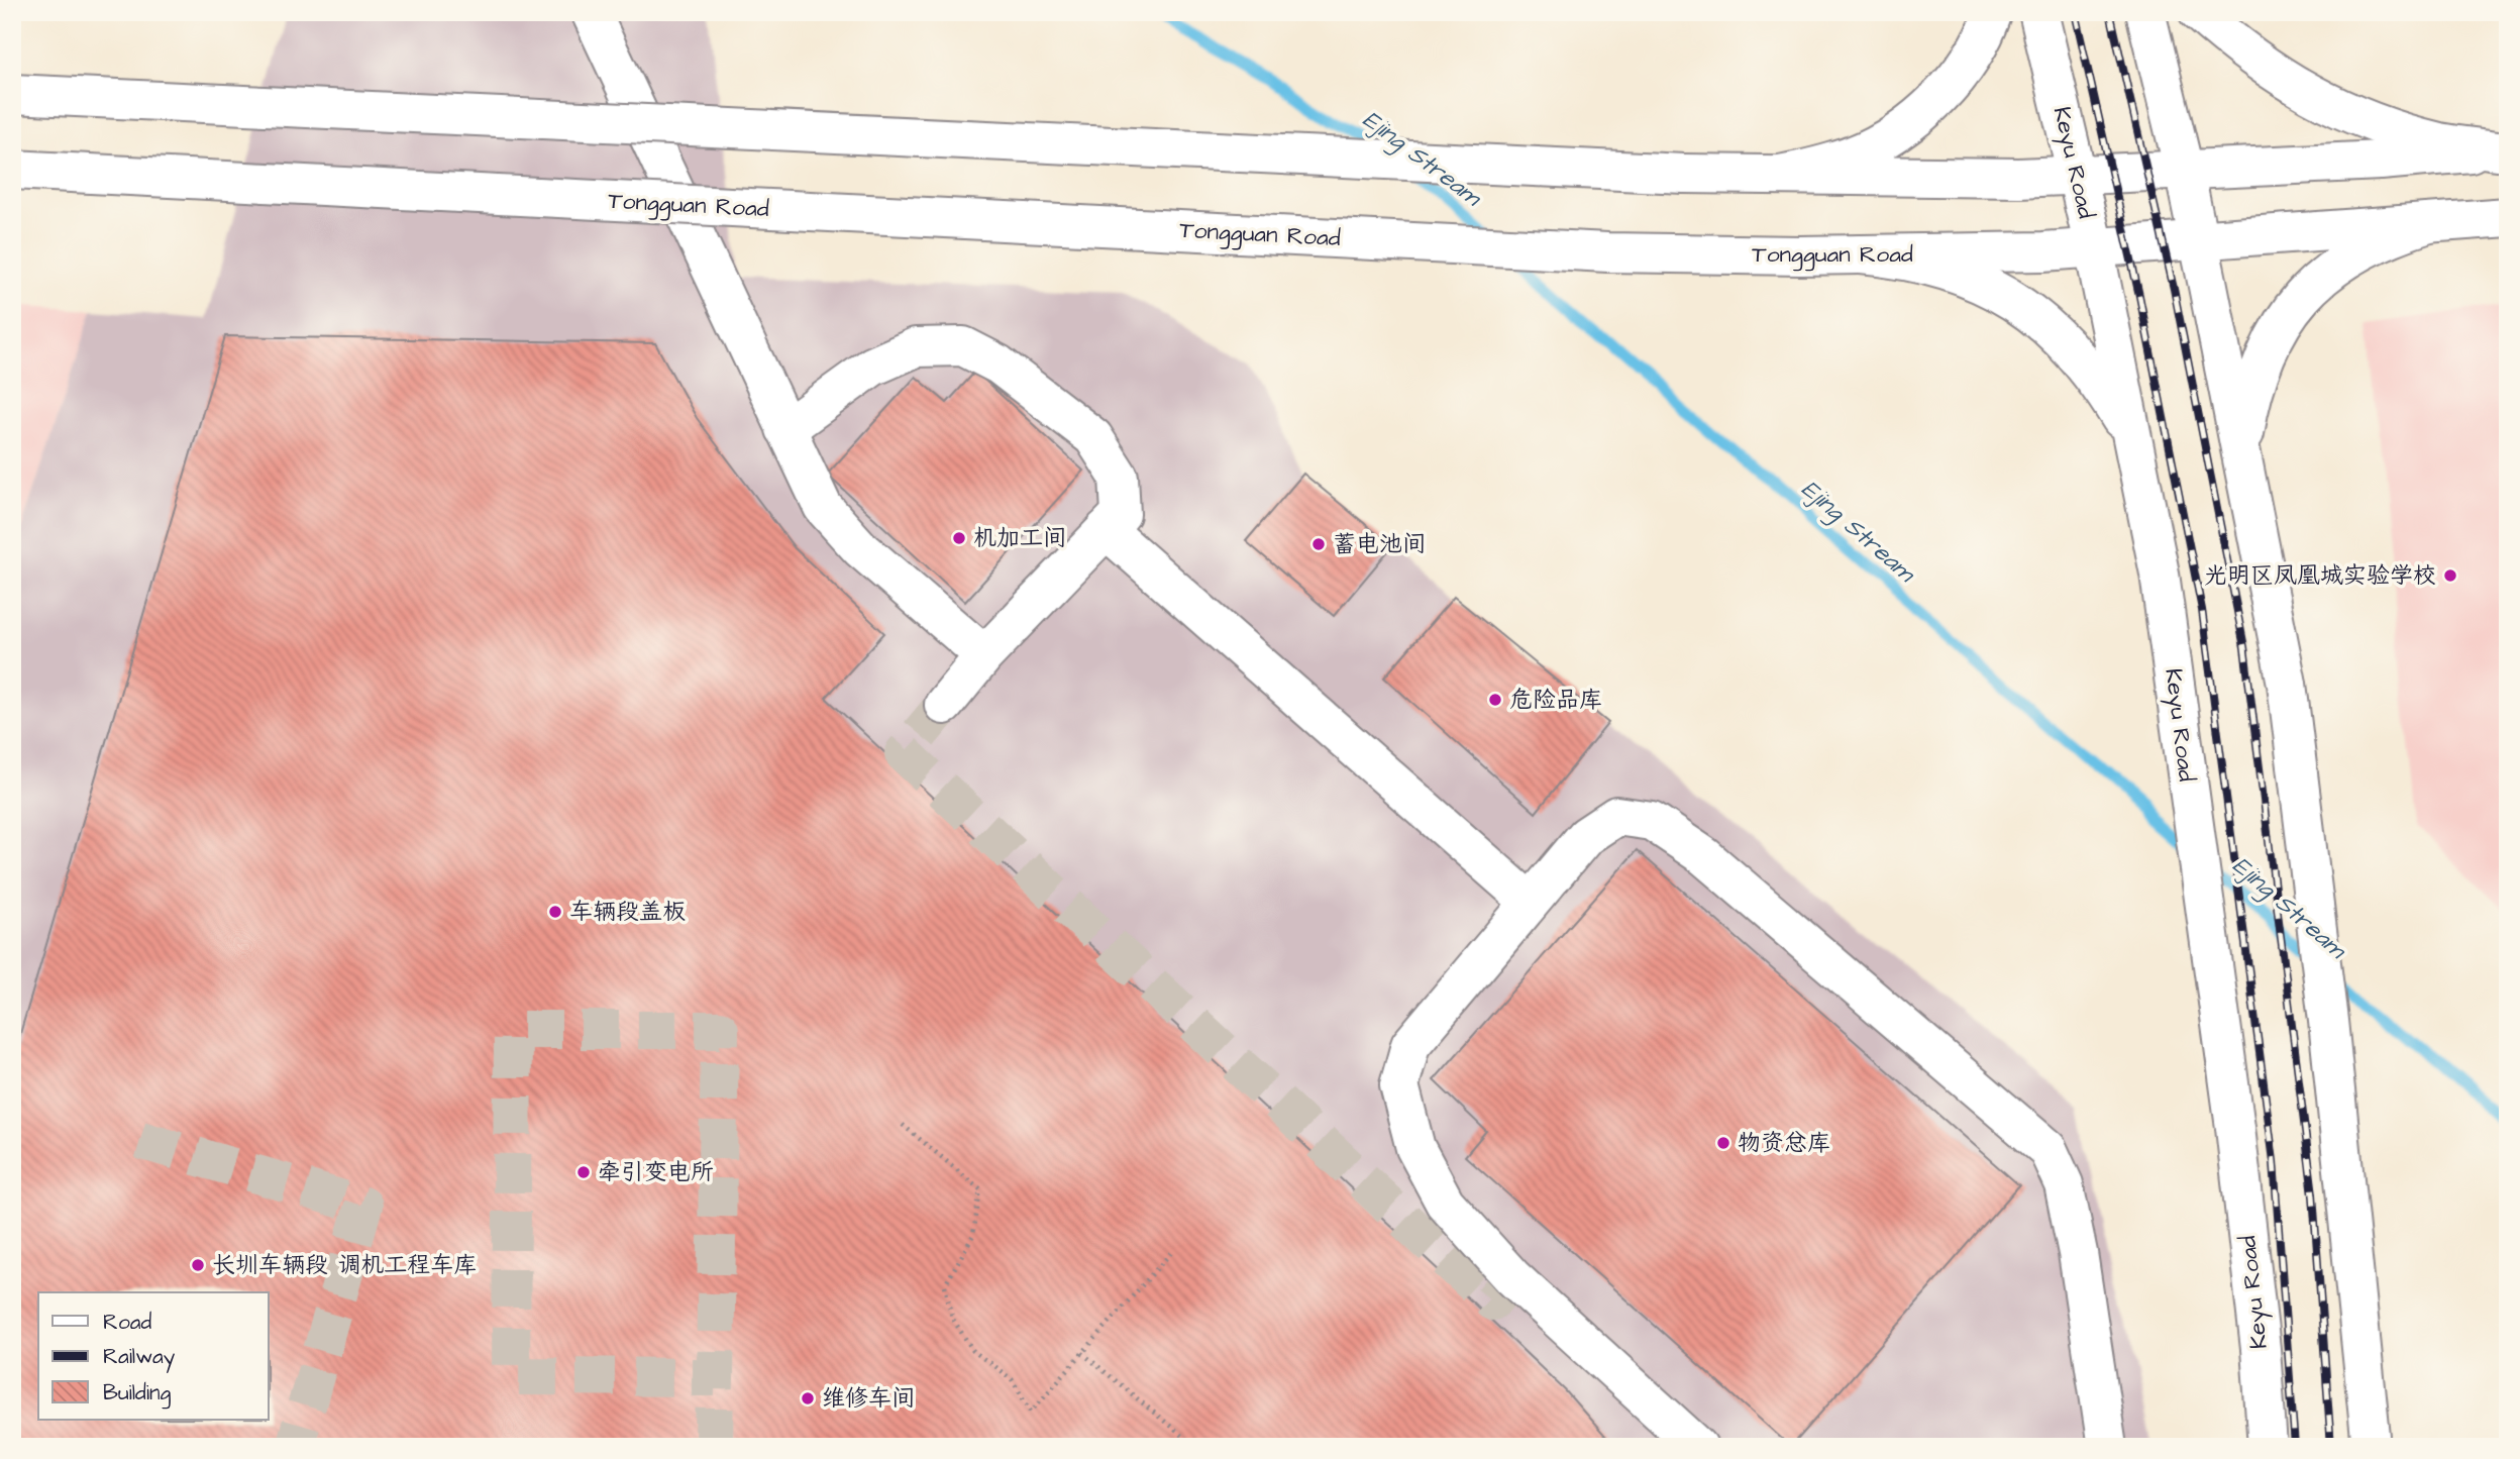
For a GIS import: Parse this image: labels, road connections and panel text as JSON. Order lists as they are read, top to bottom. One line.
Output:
{"streets":{"street":["Keyu Road","Tongguan Road"]},"crossings":[["Keyu Road","Tongguan Road"]],"water":["Ejing Stream"],"places":["机加工间","蓄电池间","光明区凤凰城实验学校","危险品库","车辆段盖板","物资总库","牵引变电所","长圳车辆段 调机工程车库","维修车间"],"legend":["Road","Railway","Building"]}
